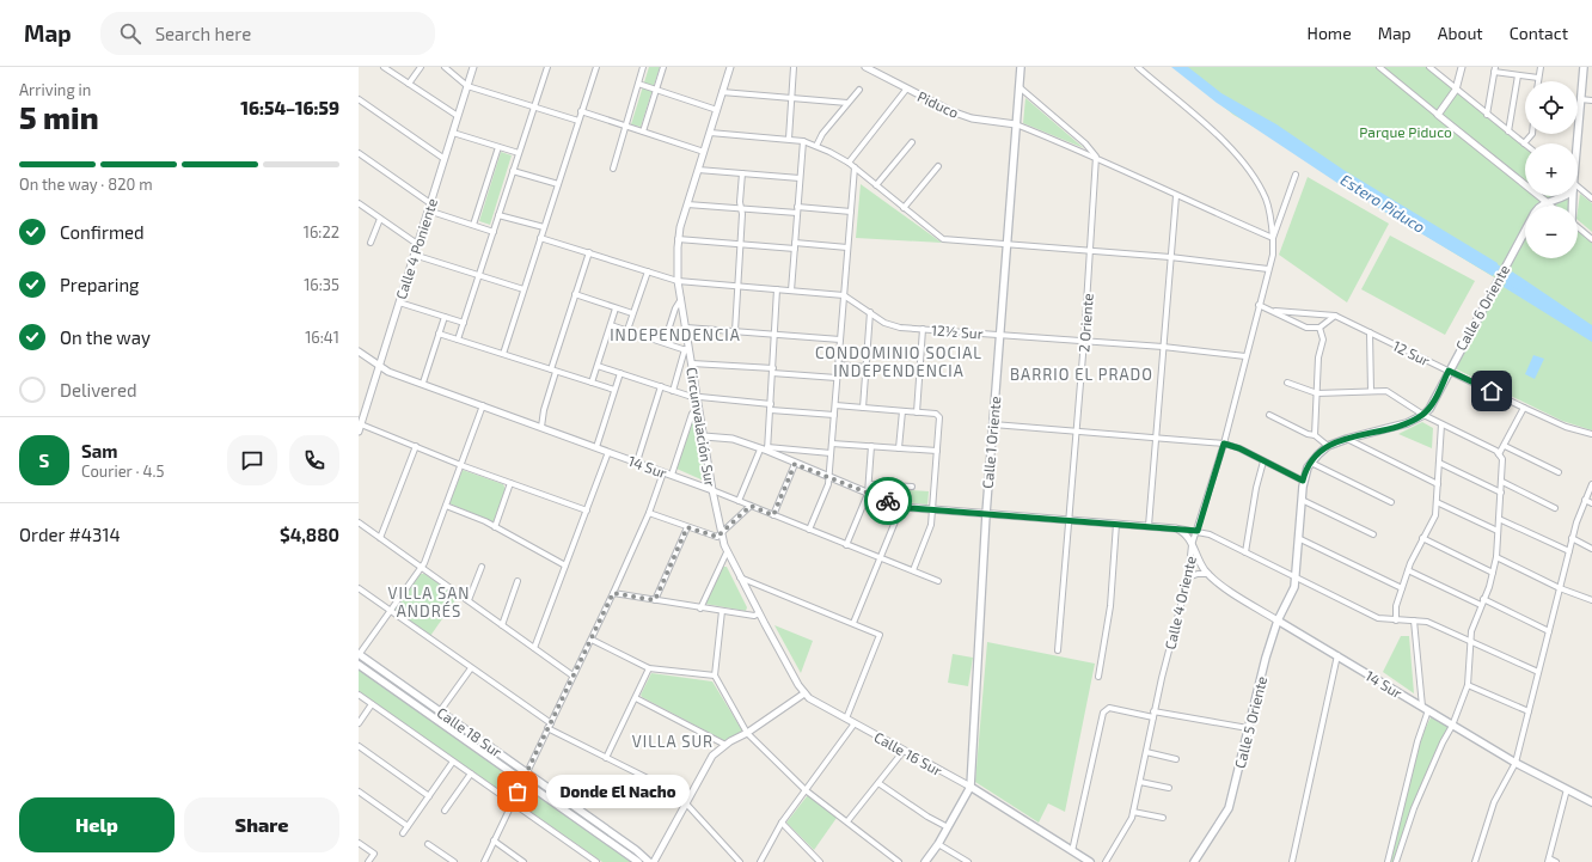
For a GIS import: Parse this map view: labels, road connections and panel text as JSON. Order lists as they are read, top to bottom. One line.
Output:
{"streets":{"main road":["Calle 6 Oriente","Calle 1 Oriente","14 Sur","Calle 5 Oriente","Calle 18 Sur","Calle 16 Sur"],"street":["Piduco","Calle 4 Poniente","2 Oriente","12½ Sur","12 Sur","Circunvalación Sur","Calle 4 Oriente"]},"crossings":[["Piduco","Calle 1 Oriente"],["Calle 4 Poniente","14 Sur"],["Calle 6 Oriente","12 Sur"],["2 Oriente","12½ Sur"],["12½ Sur","Circunvalación Sur"],["12½ Sur","Calle 1 Oriente"],["12½ Sur","Calle 4 Oriente"],["Circunvalación Sur","14 Sur"],["Circunvalación Sur","Calle 16 Sur"],["Calle 1 Oriente","Calle 16 Sur"],["14 Sur","Calle 4 Oriente"],["14 Sur","Calle 5 Oriente"]],"districts":["INDEPENDENCIA","CONDOMINIO SOCIAL INDEPENDENCIA","BARRIO EL PRADO","VILLA SAN ANDRÉS","VILLA SUR"],"water":["Estero Piduco"],"parks":["Parque Piduco"],"places":["Donde El Nacho"],"page":{"header":"Map","search":"Search here","nav":["Home","Map","About","Contact"],"heading":["5 min","Arriving in","16:54–16:59"],"panel":["Sam","Courier · 4.5","Order #4314","$4,880"],"map_buttons":["+","−"],"bar":"On the way · 820 m","list":[["Confirmed","16:22"],["Preparing","16:35"],["On the way","16:41"],"Delivered"],"round":"S","bubble":"Donde El Nacho","buttons":["Help","Share"]}}
